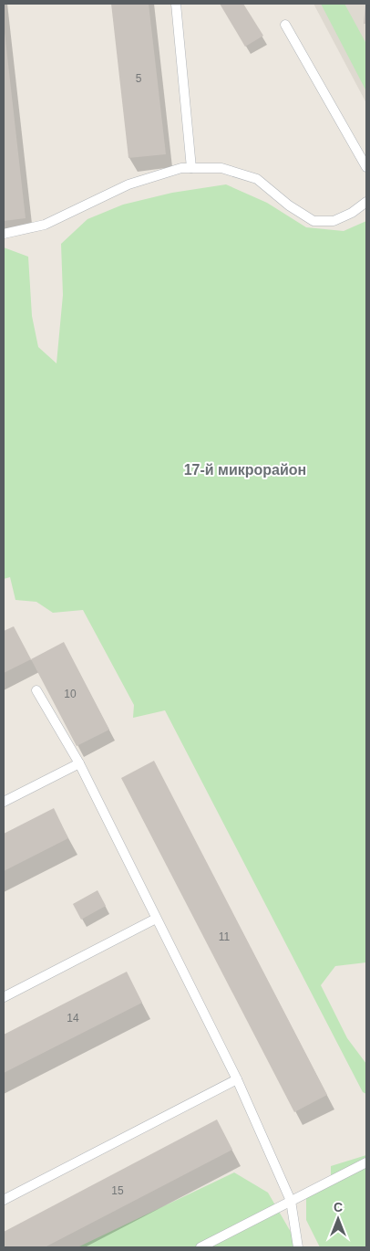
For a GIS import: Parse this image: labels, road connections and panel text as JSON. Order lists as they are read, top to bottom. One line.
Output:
{"districts":["17-й микрорайон"],"house_numbers":["5","10","11","14","15"],"north":"top"}
